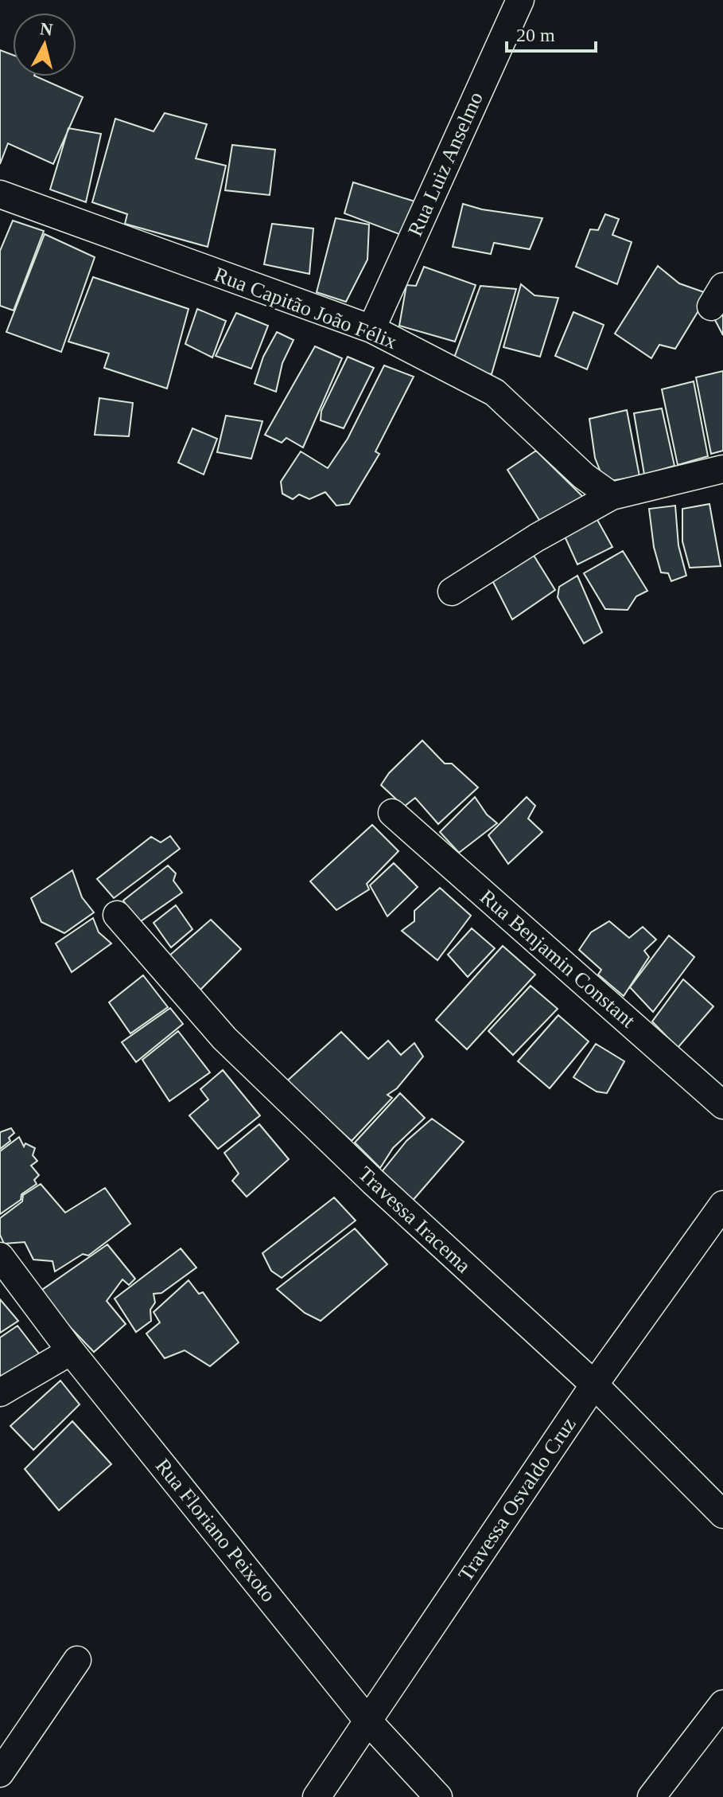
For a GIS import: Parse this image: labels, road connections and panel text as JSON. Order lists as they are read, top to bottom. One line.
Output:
{"streets":{"street":["Rua Luiz Anselmo","Rua Capitão João Félix","Rua Benjamin Constant","Travessa Iracema","Travessa Osvaldo Cruz","Rua Floriano Peixoto"]},"crossings":[["Rua Luiz Anselmo","Rua Capitão João Félix"],["Travessa Iracema","Travessa Osvaldo Cruz"],["Travessa Osvaldo Cruz","Rua Floriano Peixoto"]],"scale_bar":"20 m","north":"top"}
